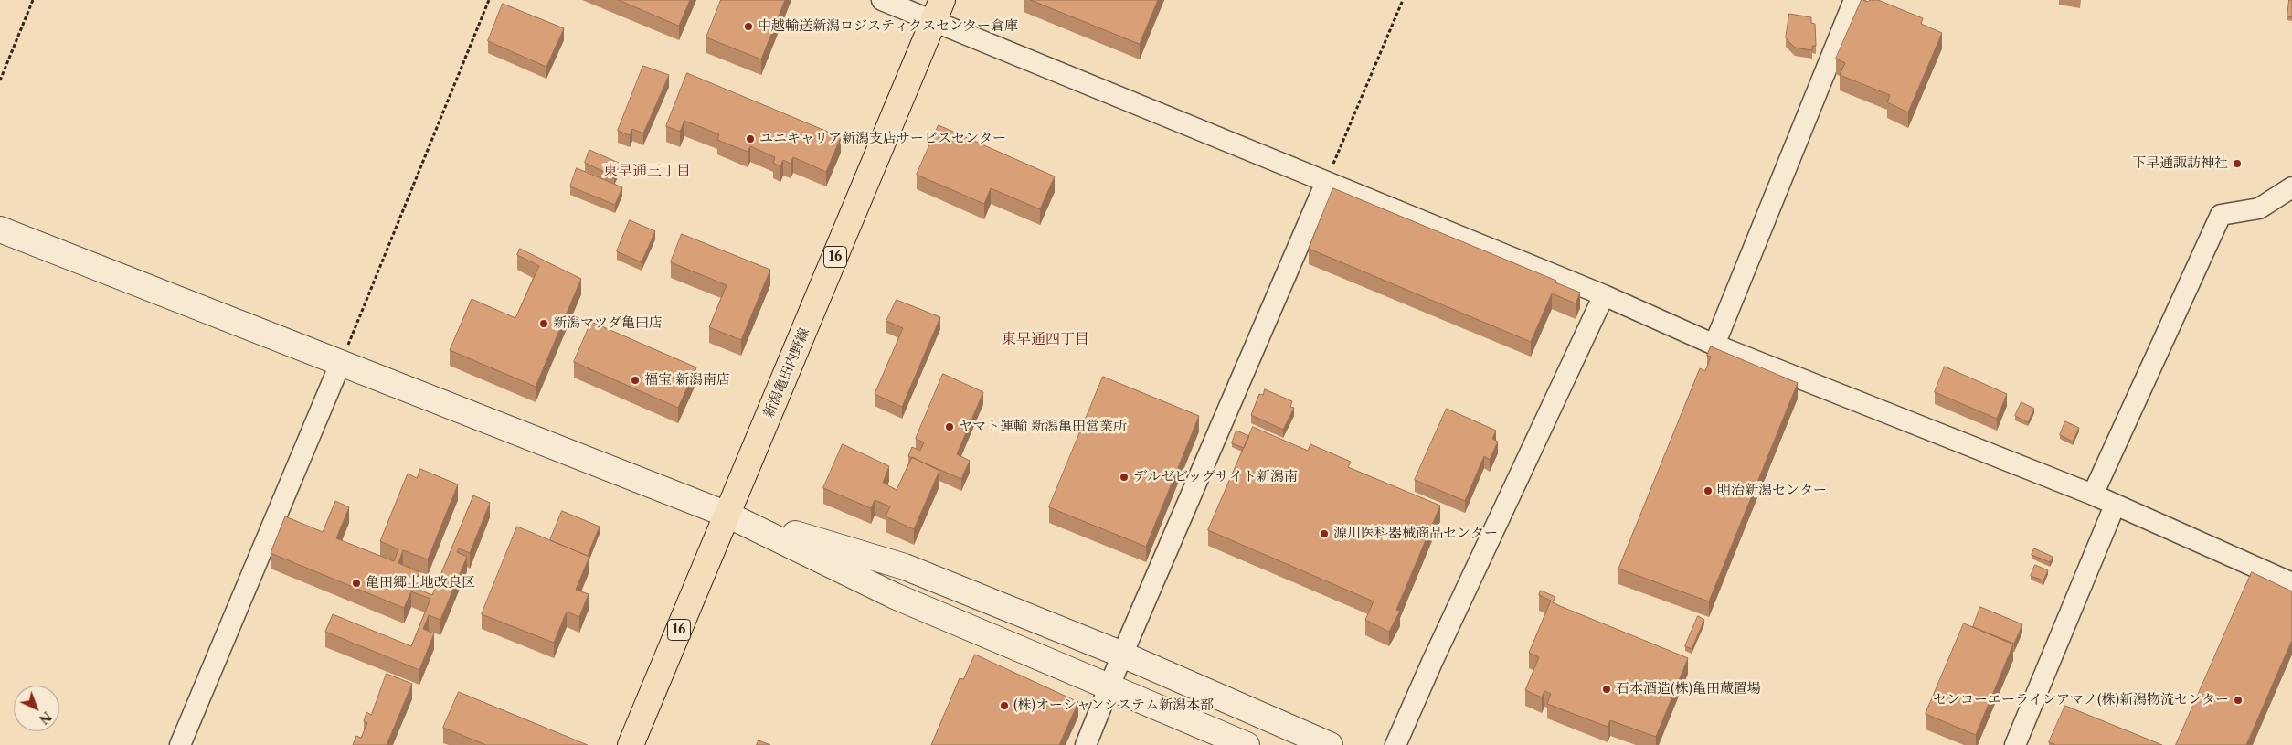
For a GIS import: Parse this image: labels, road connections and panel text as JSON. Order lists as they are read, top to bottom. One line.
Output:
{"streets":{"main road":["16","新潟亀田内野線"]},"districts":["東早通三丁目","東早通四丁目"],"places":["中越輸送新潟ロジスティクスセンター倉庫","ユニキャリア新潟支店サービスセンター","下早通諏訪神社","新潟マツダ亀田店","福宝 新潟南店","ヤマト運輸 新潟亀田営業所","デルゼビッグサイト新潟南","明治新潟センター","源川医科器械商品センター","亀田郷土地改良区","石本酒造(株)亀田蔵置場","センコーエーラインアマノ(株)新潟物流センター","(株)オーシャンシステム新潟本部"],"north":"bottom right"}
